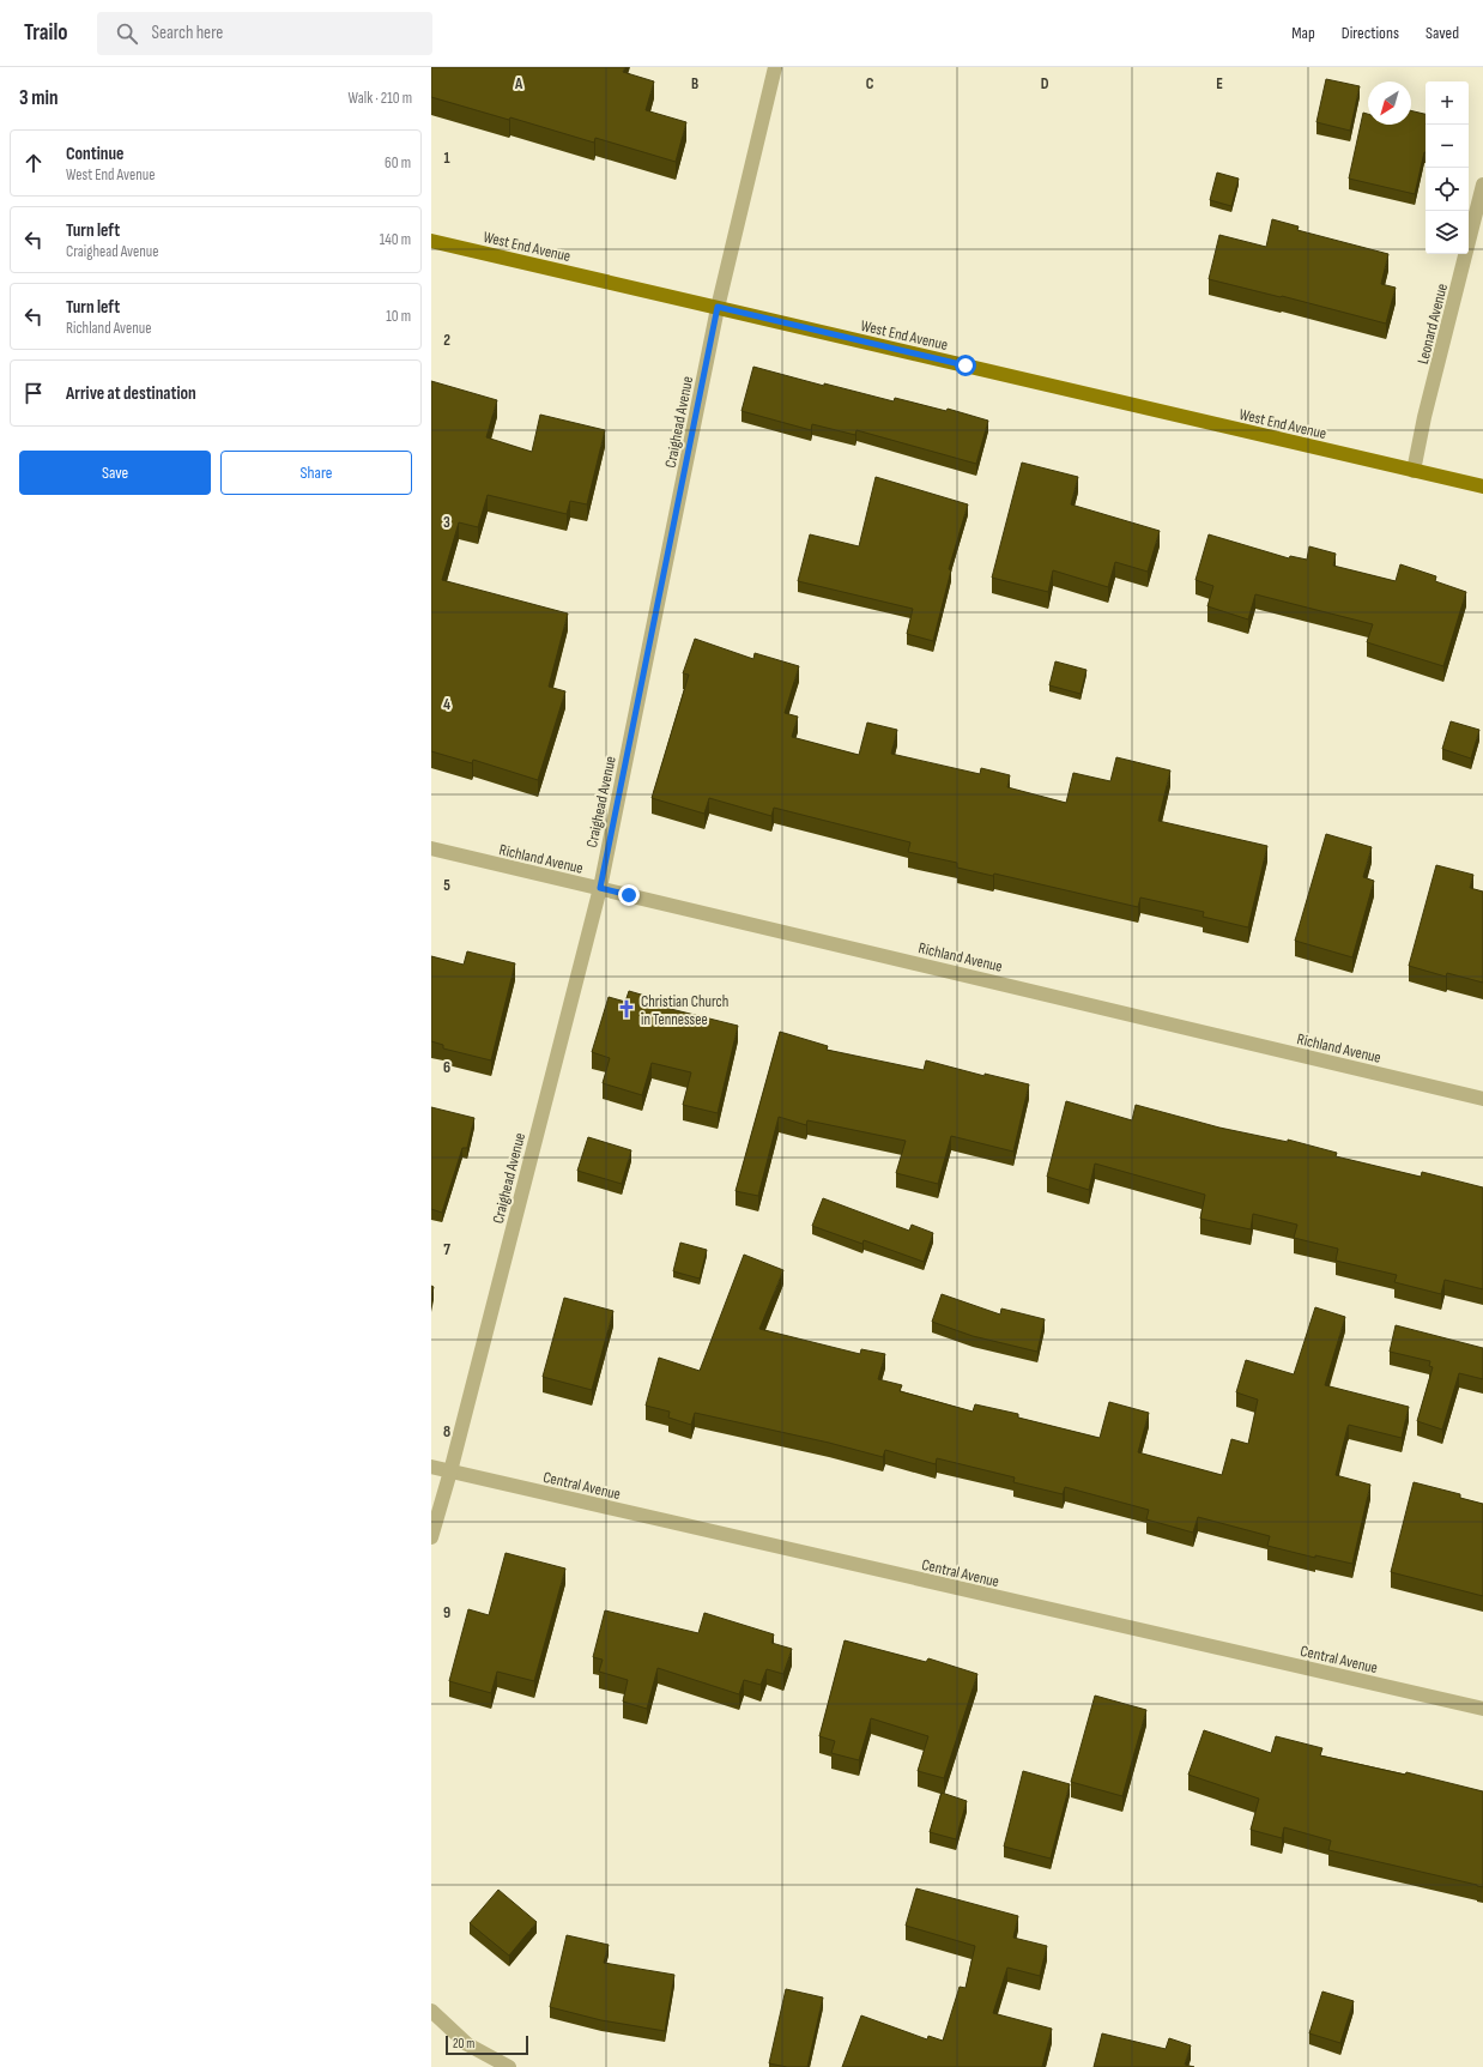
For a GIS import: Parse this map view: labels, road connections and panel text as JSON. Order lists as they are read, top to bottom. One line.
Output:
{"streets":{"main road":["West End Avenue"],"street":["Leonard Avenue","Craighead Avenue","Richland Avenue","Central Avenue"]},"crossings":[["West End Avenue","Leonard Avenue"],["West End Avenue","Craighead Avenue"],["Craighead Avenue","Richland Avenue"],["Craighead Avenue","Central Avenue"]],"places":{"church":["Christian Church in Tennessee"]},"scale_bar":"20 m","north":"bottom left","page":{"header":"Trailo","search":"Search here","nav":["Map","Directions","Saved"],"heading":["3 min","Walk · 210 m"],"map_buttons":["+","−"],"list":[["Continue","West End Avenue","60 m"],["Turn left","Craighead Avenue","140 m"],["Turn left","Richland Avenue","10 m"],"Arrive at destination"],"buttons":["Save","Share"],"scale":"20 m"},"grid":{"columns":["A","B","C","D","E"],"rows":["1","2","3","4","5","6","7","8","9"]}}
